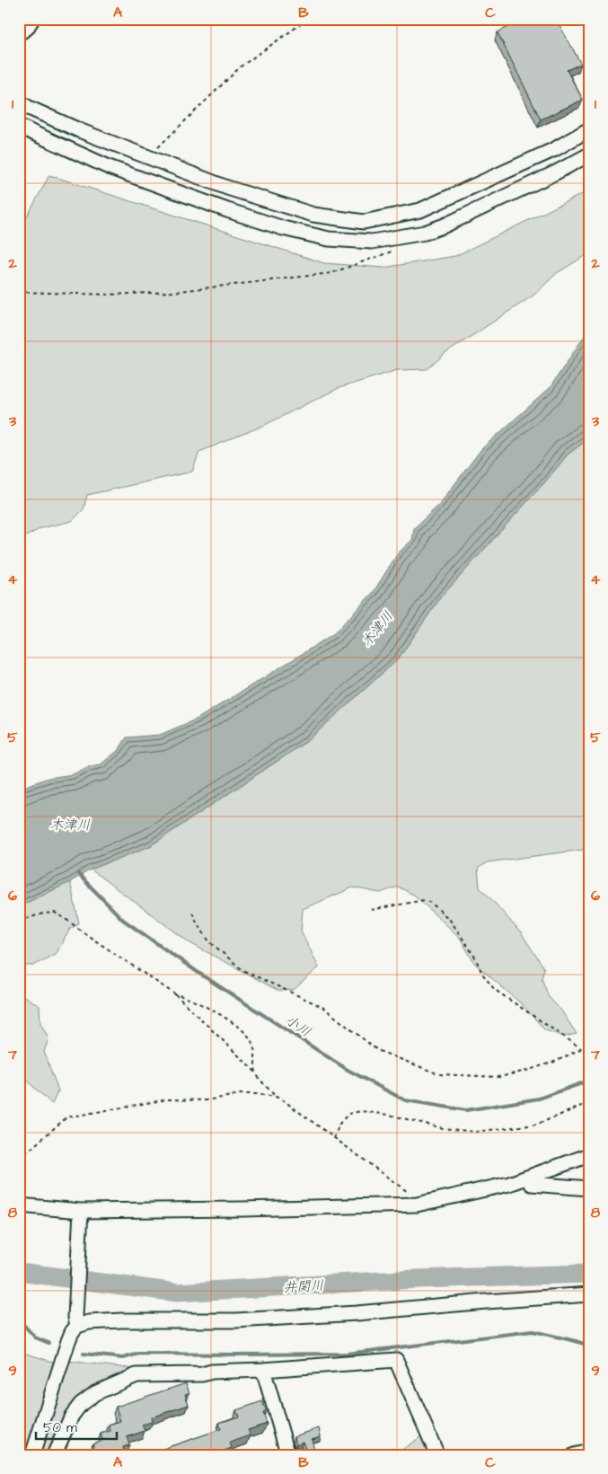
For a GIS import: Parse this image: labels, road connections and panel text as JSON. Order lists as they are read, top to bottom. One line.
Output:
{"water":["木津川","小川","井関川"],"scale_bar":"50 m","grid":{"columns":["A","B","C"],"rows":["1","2","3","4","5","6","7","8","9"]}}
